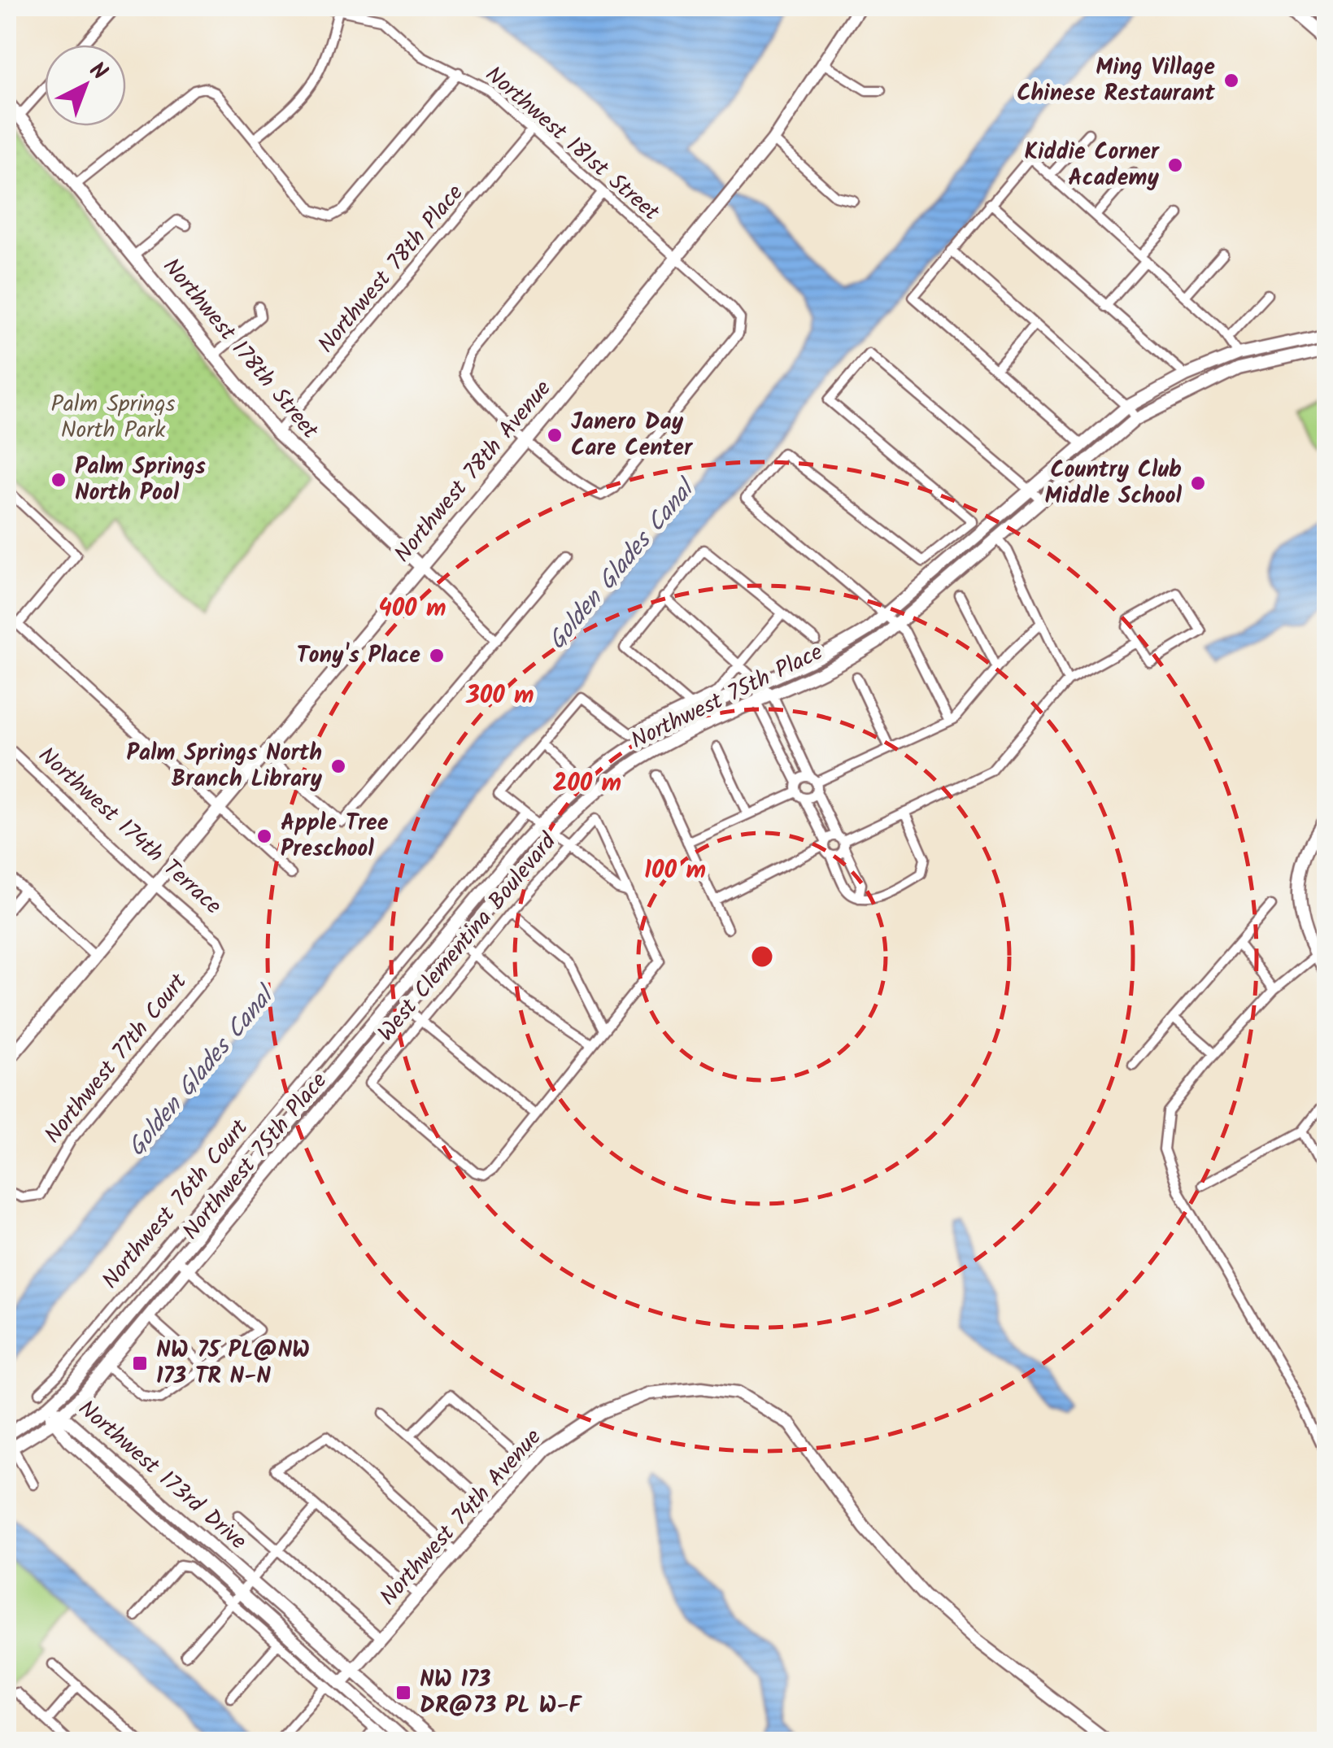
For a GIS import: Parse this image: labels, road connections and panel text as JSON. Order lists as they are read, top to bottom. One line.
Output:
{"streets":{"street":["Northwest 181st Street","Northwest 78th Place","Northwest 178th Street","Northwest 78th Avenue","Northwest 75th Place","Northwest 174th Terrace","West Clementina Boulevard","Northwest 77th Court","Northwest 76th Court","Northwest 173rd Drive","Northwest 74th Avenue"]},"crossings":[["Northwest 181st Street","Northwest 78th Place"],["Northwest 181st Street","Northwest 78th Avenue"],["Northwest 78th Place","Northwest 178th Street"],["Northwest 178th Street","Northwest 78th Avenue"],["Northwest 78th Avenue","Northwest 174th Terrace"],["Northwest 75th Place","Northwest 173rd Drive"],["Northwest 174th Terrace","Northwest 77th Court"],["Northwest 173rd Drive","Northwest 74th Avenue"]],"water":["Golden Glades Canal"],"parks":["Palm Springs North Park"],"places":{"other":["Ming Village Chinese Restaurant","Kiddie Corner Academy","Janero Day Care Center","Palm Springs North Pool","Country Club Middle School","Tony's Place","Palm Springs North Branch Library","Apple Tree Preschool"],"transit":["NW 75 PL@NW 173 TR N-N","NW 173 DR@73 PL W-F"]},"north":"top right","rings":["400 m","300 m","200 m","100 m"]}
